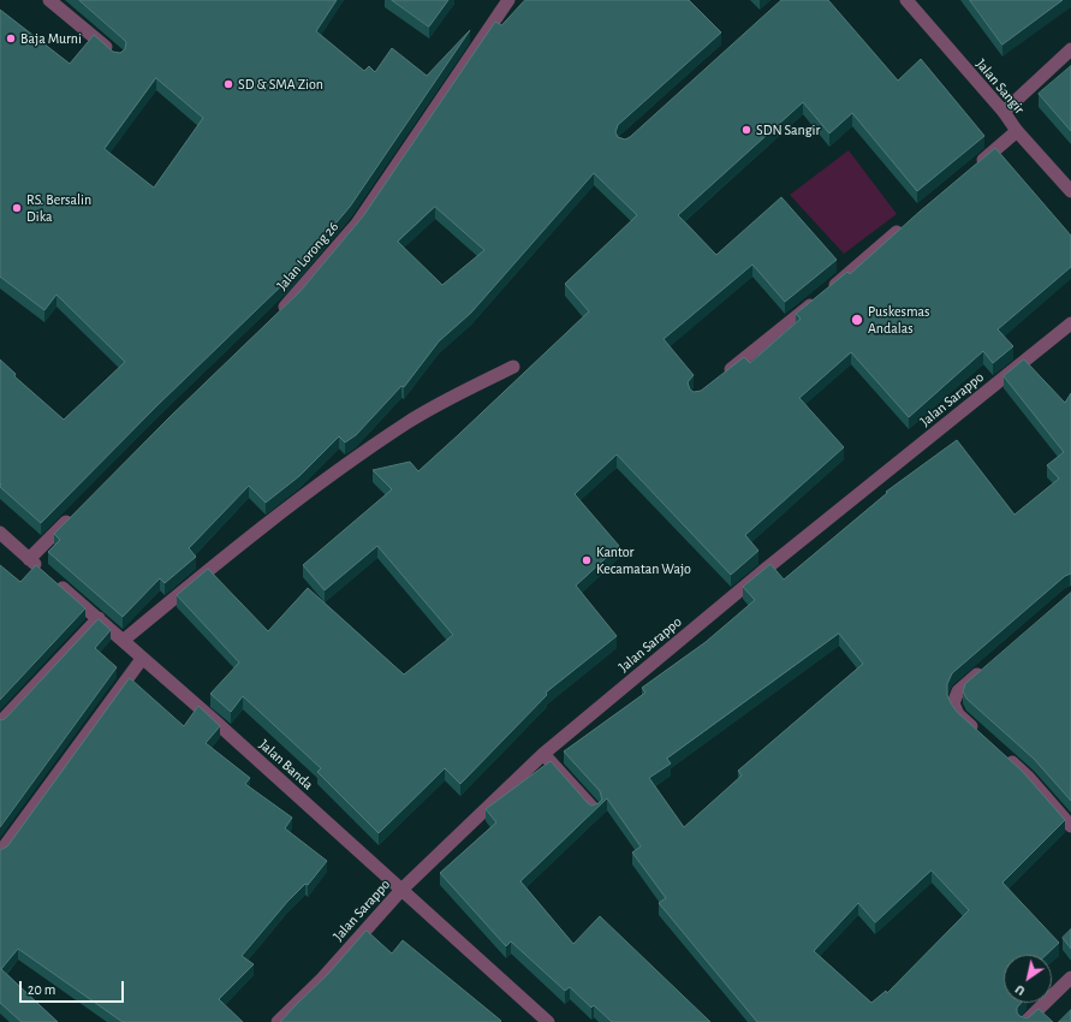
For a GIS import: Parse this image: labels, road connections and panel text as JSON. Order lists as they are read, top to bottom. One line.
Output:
{"streets":{"street":["Jalan Sangir","Jalan Lorong 26","Jalan Sarappo","Jalan Banda"]},"crossings":[["Jalan Sarappo","Jalan Banda"]],"places":["Baja Murni","SD & SMA Zion","SDN Sangir","RS. Bersalin Dika","Puskesmas Andalas","Kantor Kecamatan Wajo"],"scale_bar":"20 m","north":"bottom left"}
